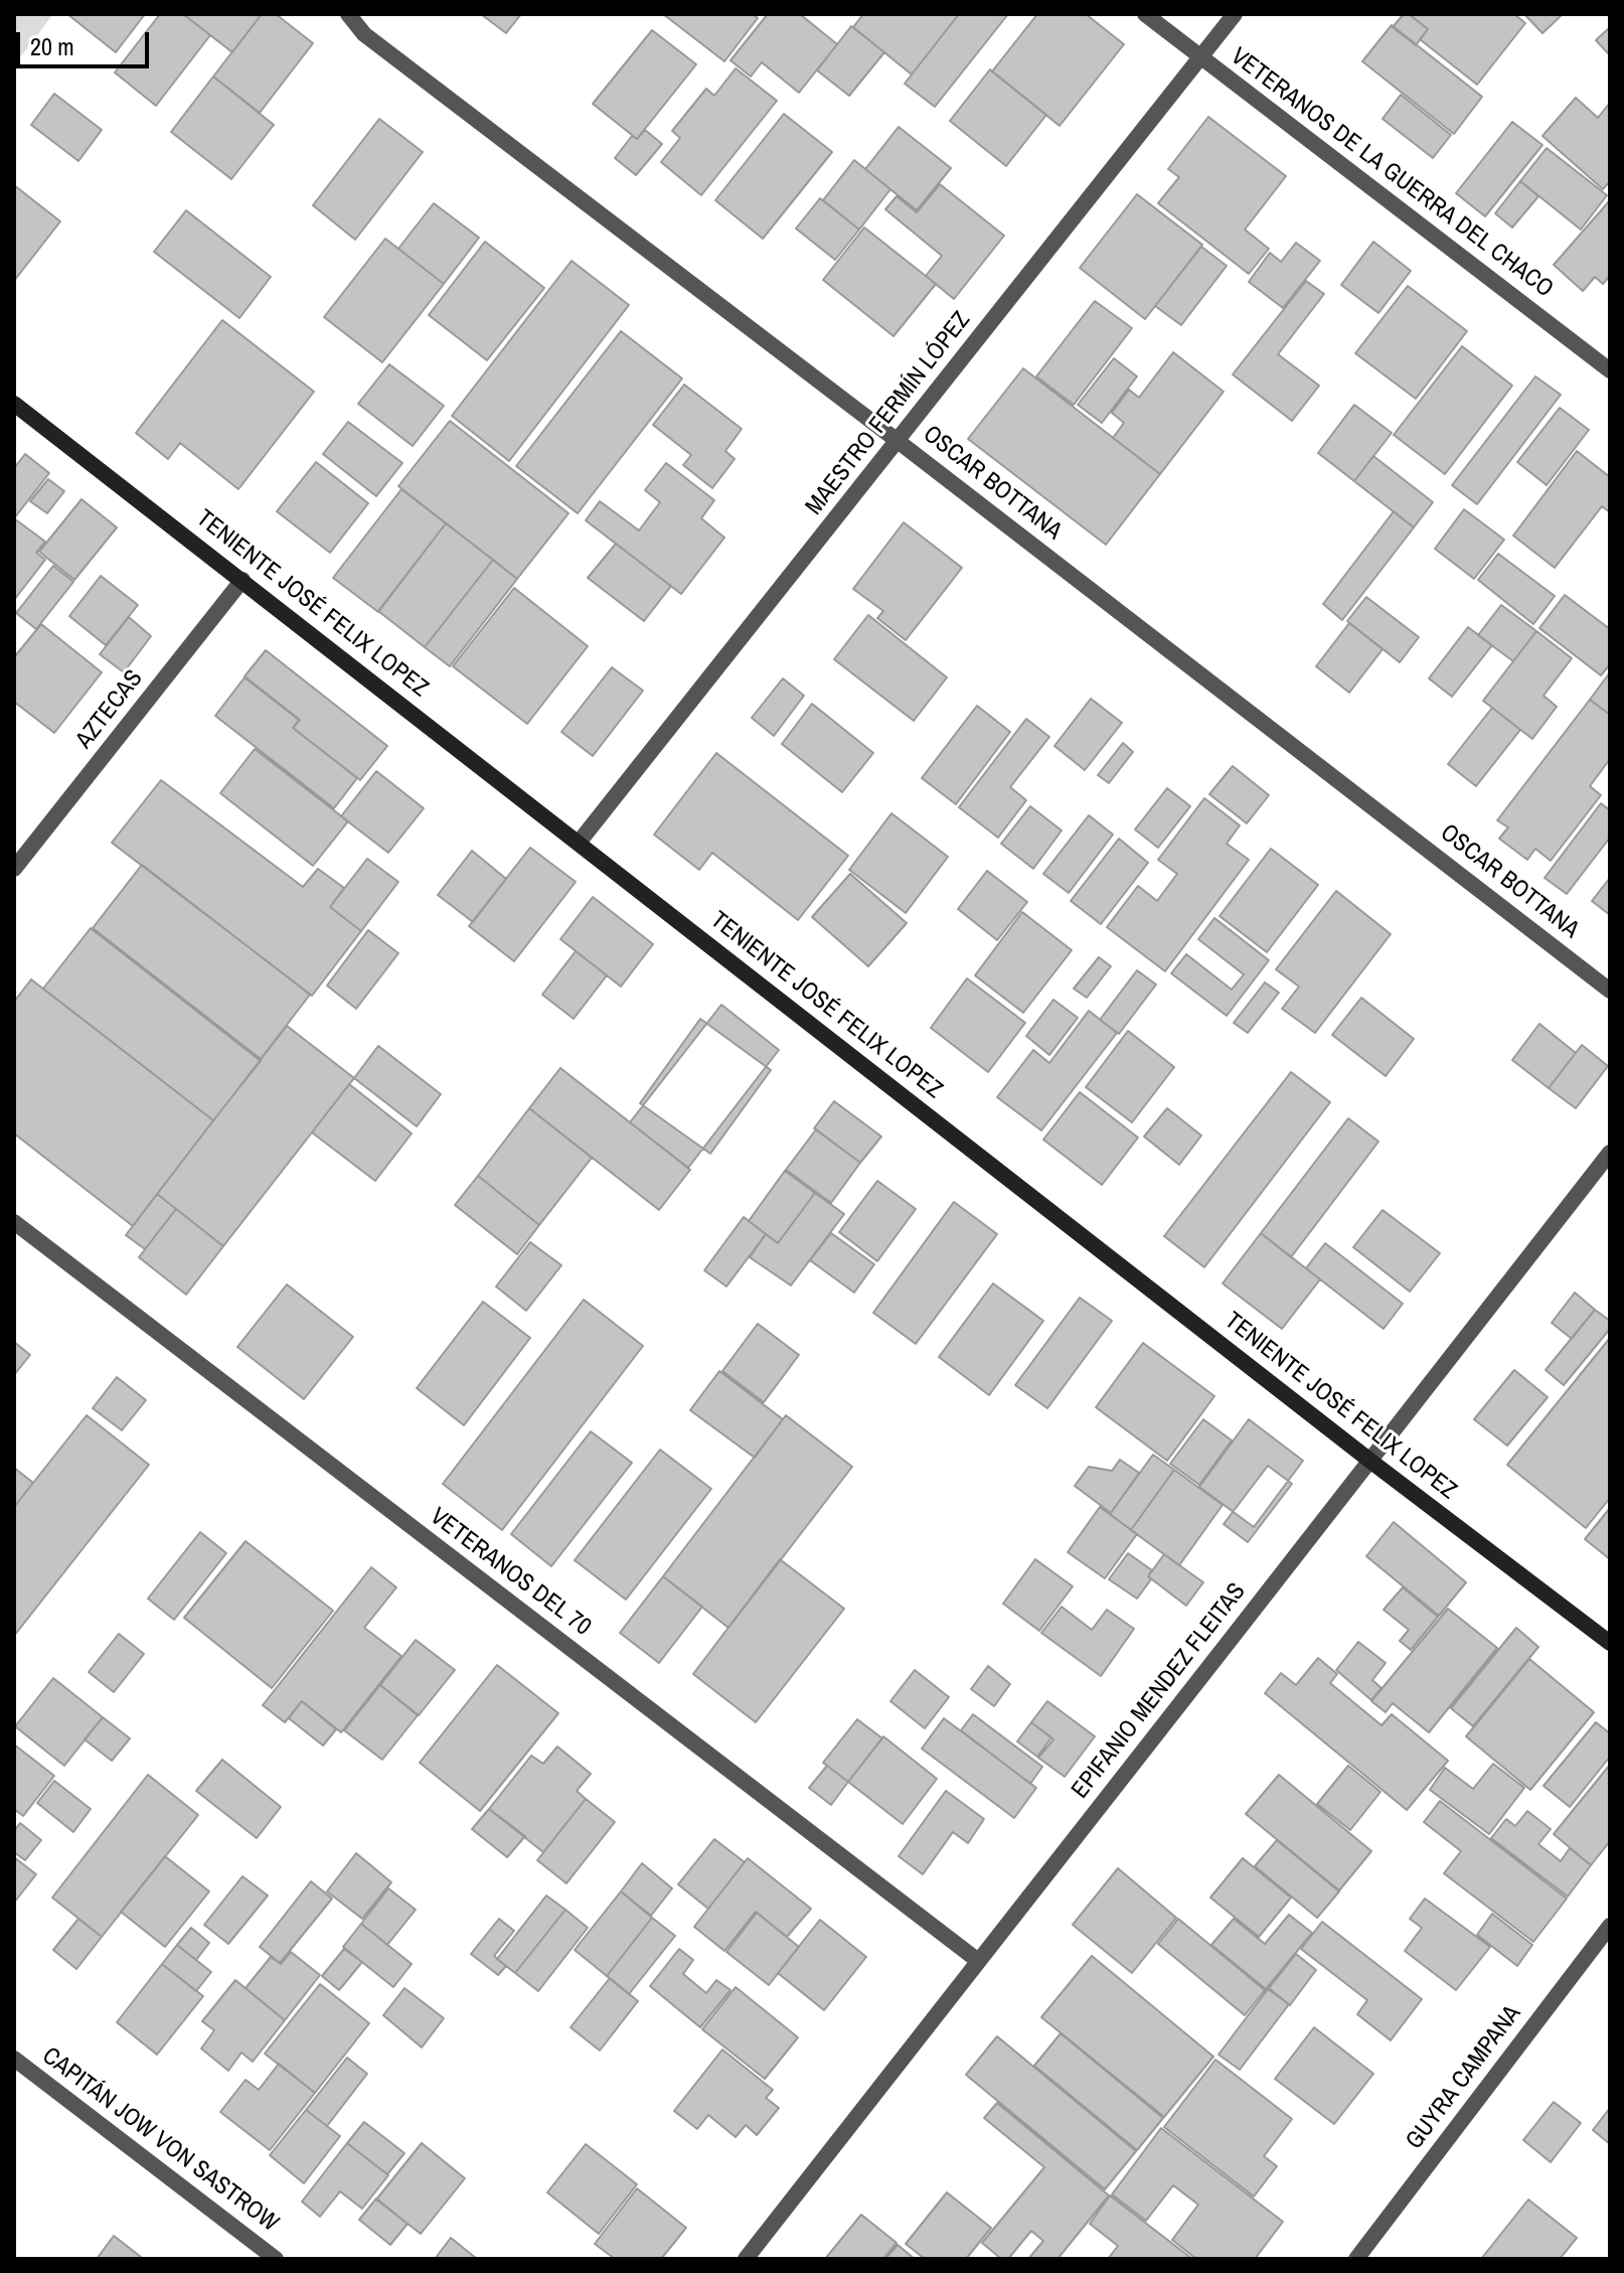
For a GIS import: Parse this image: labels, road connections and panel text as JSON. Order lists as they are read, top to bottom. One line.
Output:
{"streets":{"main road":["TENIENTE JOSÉ FELIX LOPEZ"],"street":["VETERANOS DE LA GUERRA DEL CHACO","MAESTRO FERMÍN LÓPEZ","OSCAR BOTTANA","AZTECAS","VETERANOS DEL 70","EPIFANIO MENDEZ FLEITAS","GUYRA CAMPANA","CAPITÁN JOW VON SASTROW"]},"crossings":[["VETERANOS DE LA GUERRA DEL CHACO","MAESTRO FERMÍN LÓPEZ"],["MAESTRO FERMÍN LÓPEZ","OSCAR BOTTANA"],["MAESTRO FERMÍN LÓPEZ","TENIENTE JOSÉ FELIX LOPEZ"],["TENIENTE JOSÉ FELIX LOPEZ","AZTECAS"],["TENIENTE JOSÉ FELIX LOPEZ","EPIFANIO MENDEZ FLEITAS"],["VETERANOS DEL 70","EPIFANIO MENDEZ FLEITAS"]],"scale_bar":"20 m"}
